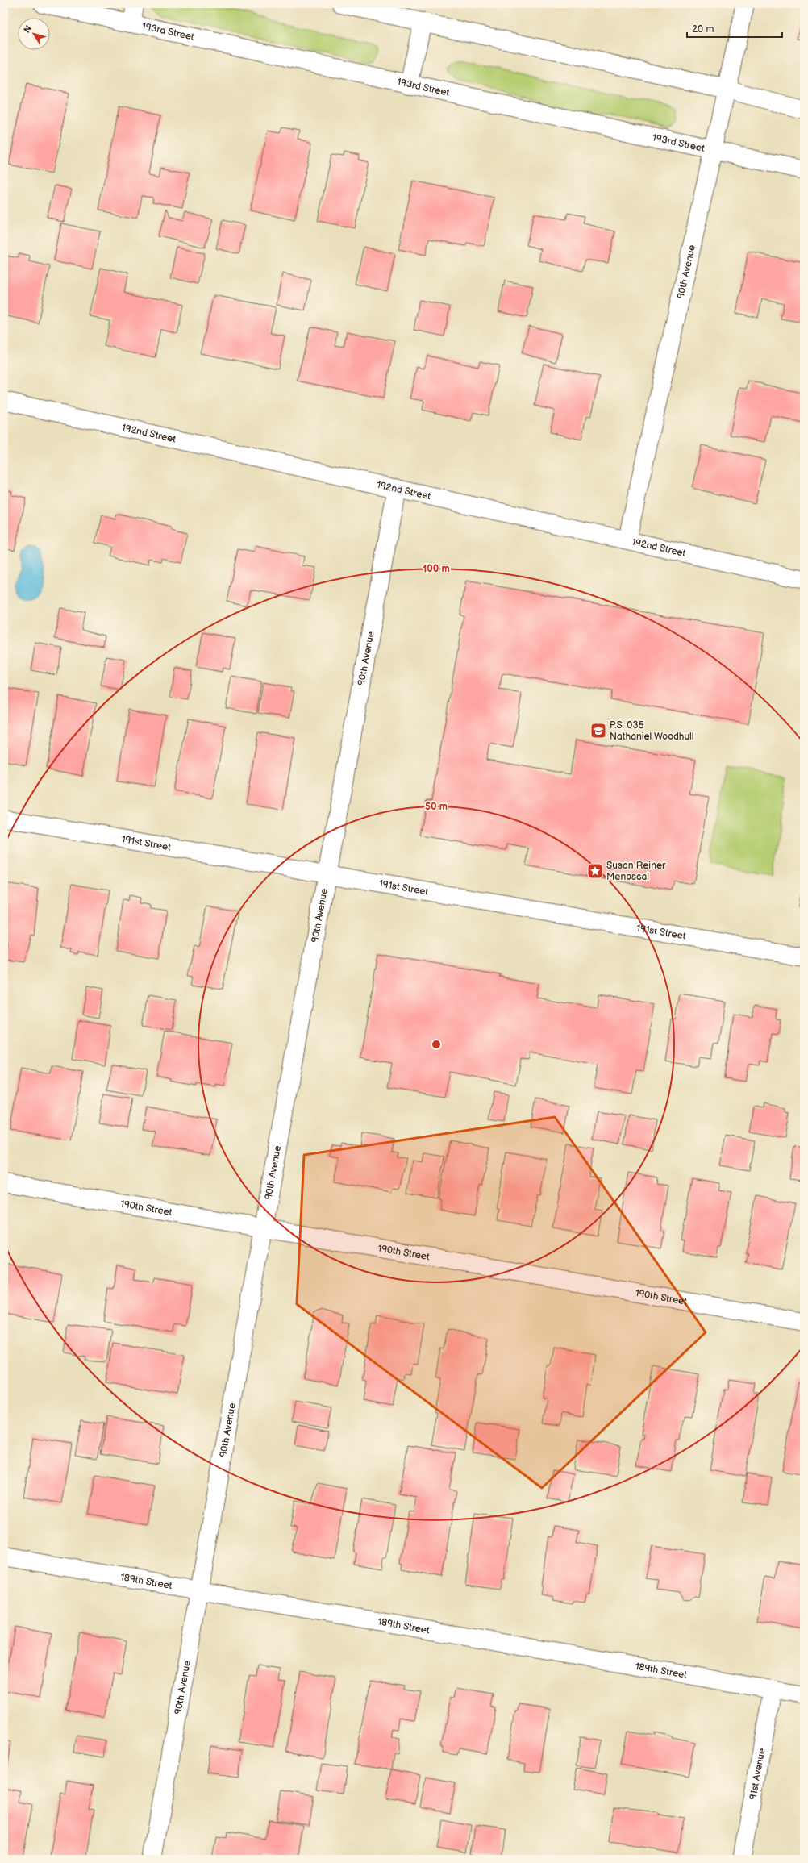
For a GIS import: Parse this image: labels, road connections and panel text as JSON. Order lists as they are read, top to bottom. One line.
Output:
{"streets":{"street":["193rd Street","90th Avenue","192nd Street","191st Street","190th Street","189th Street","91st Avenue"]},"crossings":[["193rd Street","90th Avenue"],["90th Avenue","192nd Street"],["90th Avenue","191st Street"],["90th Avenue","190th Street"],["90th Avenue","189th Street"],["189th Street","91st Avenue"]],"places":{"school or university":["P.S. 035 Nathaniel Woodhull"],"place":["Susan Reiner Menoscal"]},"scale_bar":"20 m","north":"top left","rings":["100 m","50 m"]}
